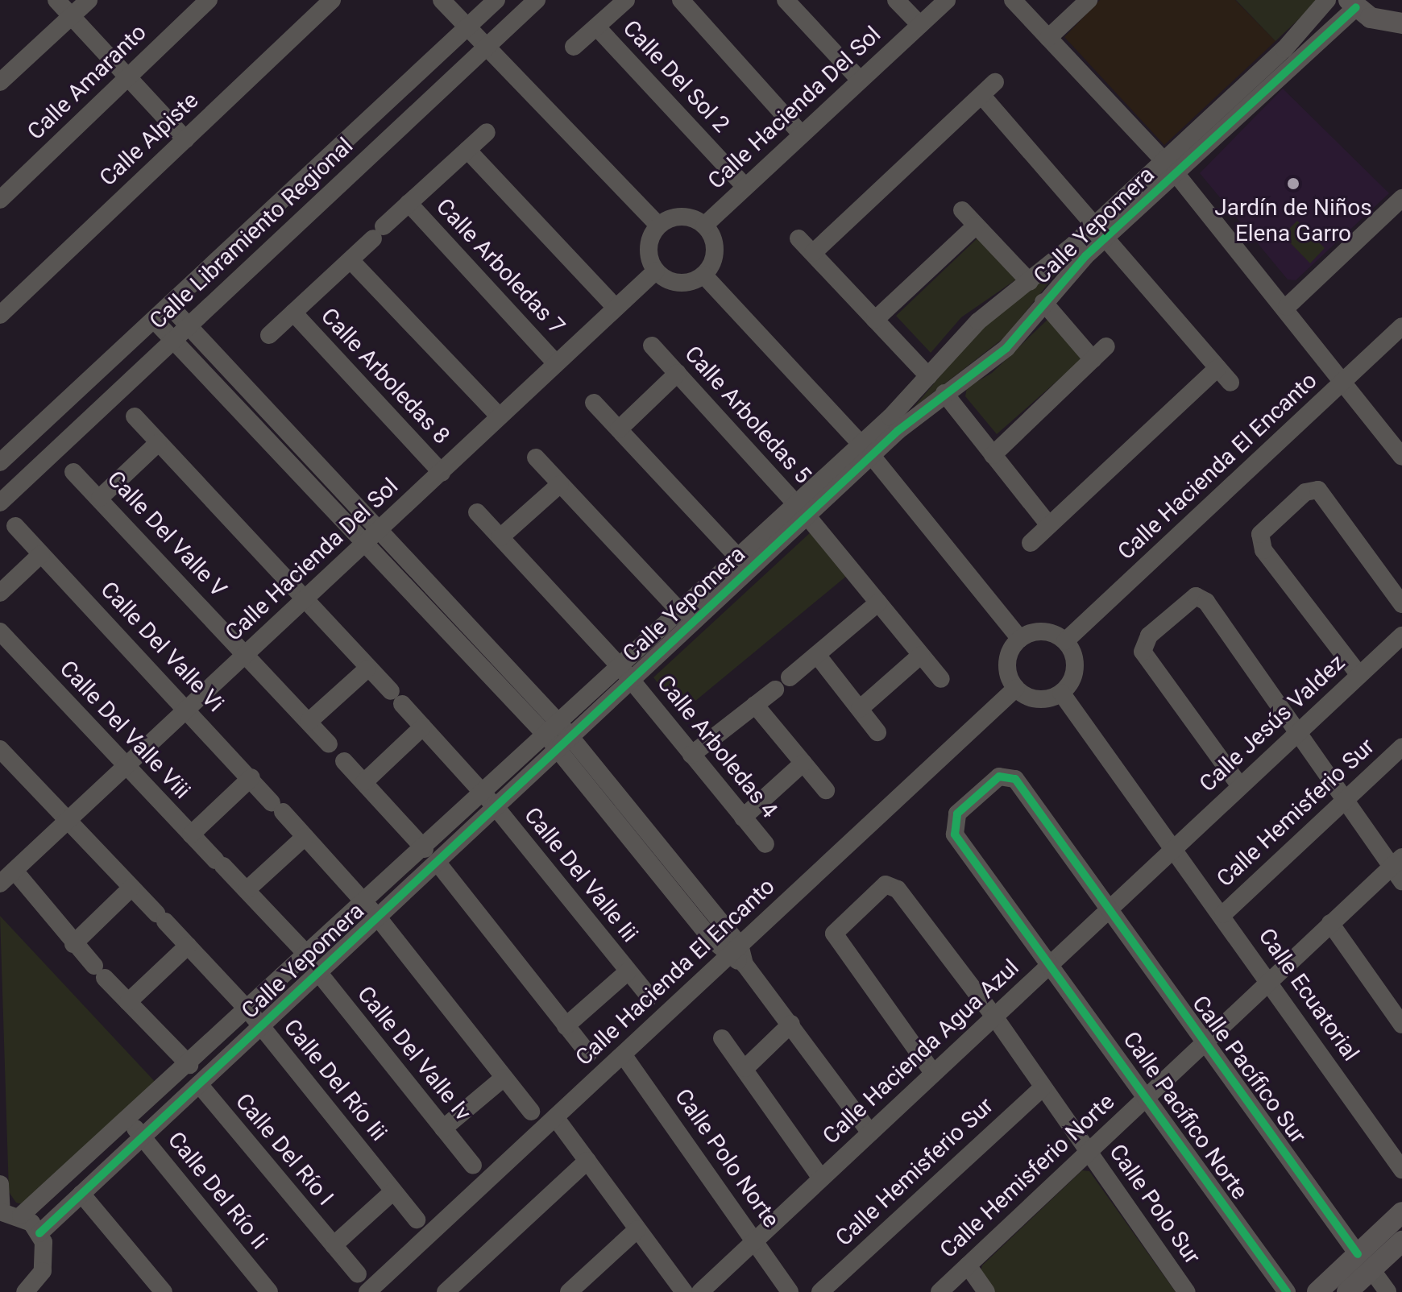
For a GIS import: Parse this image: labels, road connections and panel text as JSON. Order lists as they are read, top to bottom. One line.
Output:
{"streets":{"street":["Calle Del Sol 2","Calle Amaranto","Calle Hacienda Del Sol","Calle Alpiste","Calle Yepomera","Calle Libramiento Regional","Calle Arboledas 7","Calle Arboledas 8","Calle Arboledas 5","Calle Hacienda El Encanto","Calle Del Valle V","Calle Del Valle Vi","Calle Jesús Valdez","Calle Del Valle Viii","Calle Arboledas 4","Calle Hemisferio Sur","Calle Del Valle Iii","Calle Ecuatorial","Calle Hacienda Agua Azul","Calle Del Valle Iv","Calle Pacífico Sur","Calle Del Río Iii","Calle Pacífico Norte","Calle Del Río I","Calle Polo Norte","Calle Hemisferio Norte","Calle Del Río Ii","Calle Polo Sur"]},"crossings":[["Calle Del Sol 2","Calle Hacienda Del Sol"],["Calle Hacienda Del Sol","Calle Arboledas 7"],["Calle Hacienda Del Sol","Calle Arboledas 8"],["Calle Hacienda Del Sol","Calle Del Valle V"],["Calle Hacienda Del Sol","Calle Del Valle Vi"],["Calle Hacienda Del Sol","Calle Del Valle Viii"],["Calle Hacienda Del Sol","Calle Del Valle Iii"],["Calle Hacienda Del Sol","Calle Del Río Iii"],["Calle Yepomera","Calle Arboledas 5"],["Calle Yepomera","Calle Arboledas 4"],["Calle Yepomera","Calle Del Valle Iii"],["Calle Yepomera","Calle Del Valle Iv"],["Calle Yepomera","Calle Del Río Iii"],["Calle Yepomera","Calle Del Río I"],["Calle Yepomera","Calle Del Río Ii"],["Calle Hacienda El Encanto","Calle Ecuatorial"],["Calle Hacienda El Encanto","Calle Polo Norte"],["Calle Jesús Valdez","Calle Ecuatorial"],["Calle Jesús Valdez","Calle Hacienda Agua Azul"],["Calle Hemisferio Sur","Calle Ecuatorial"],["Calle Hemisferio Sur","Calle Polo Sur"],["Calle Ecuatorial","Calle Hacienda Agua Azul"],["Calle Ecuatorial","Calle Hemisferio Norte"],["Calle Hacienda Agua Azul","Calle Pacífico Sur"],["Calle Hacienda Agua Azul","Calle Pacífico Norte"],["Calle Hacienda Agua Azul","Calle Polo Norte"],["Calle Hacienda Agua Azul","Calle Polo Sur"],["Calle Pacífico Sur","Calle Pacífico Norte"],["Calle Pacífico Sur","Calle Hemisferio Norte"],["Calle Pacífico Norte","Calle Hemisferio Norte"],["Calle Hemisferio Norte","Calle Polo Sur"]],"places":["Jardín de Niños Elena Garro"]}
